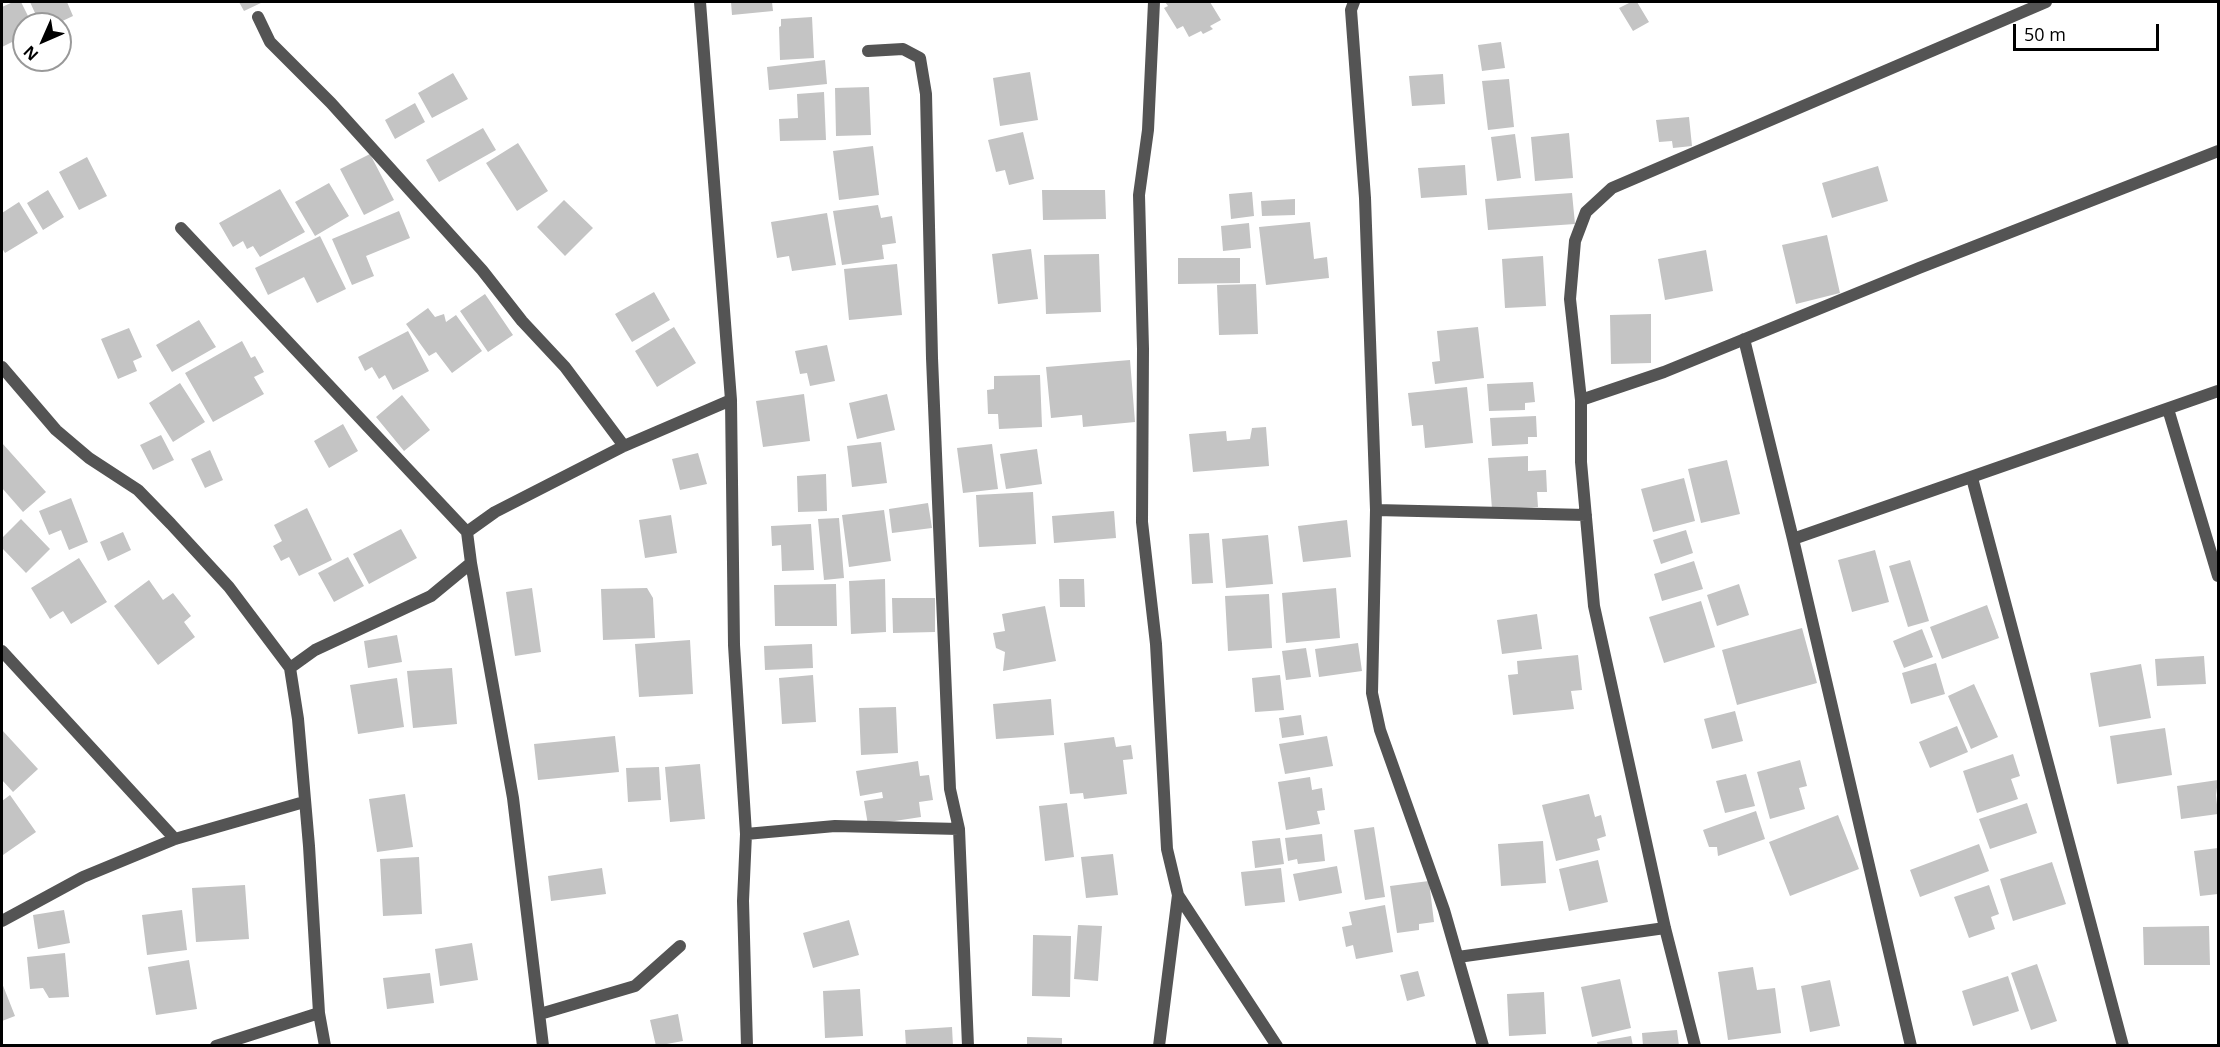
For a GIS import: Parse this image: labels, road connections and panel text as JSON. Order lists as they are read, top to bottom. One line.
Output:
{"scale_bar":"50 m","north":"bottom left"}
